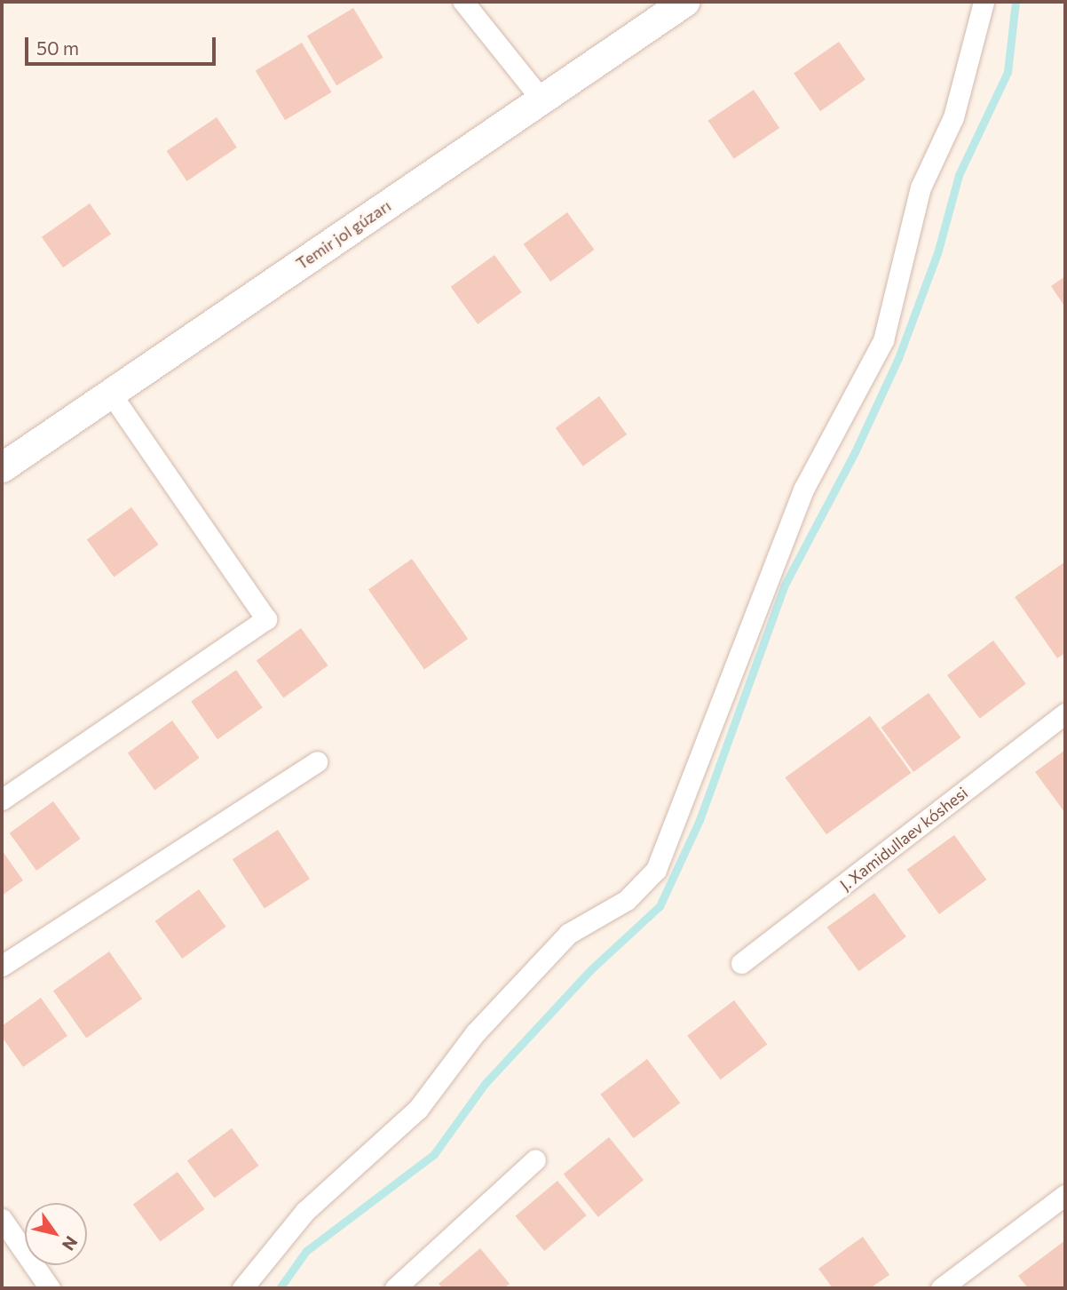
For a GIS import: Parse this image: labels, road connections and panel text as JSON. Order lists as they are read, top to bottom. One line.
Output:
{"streets":{"street":["Temir jol gúzarı","J. Xamidullaev kóshesi"]},"scale_bar":"50 m","north":"bottom right"}
